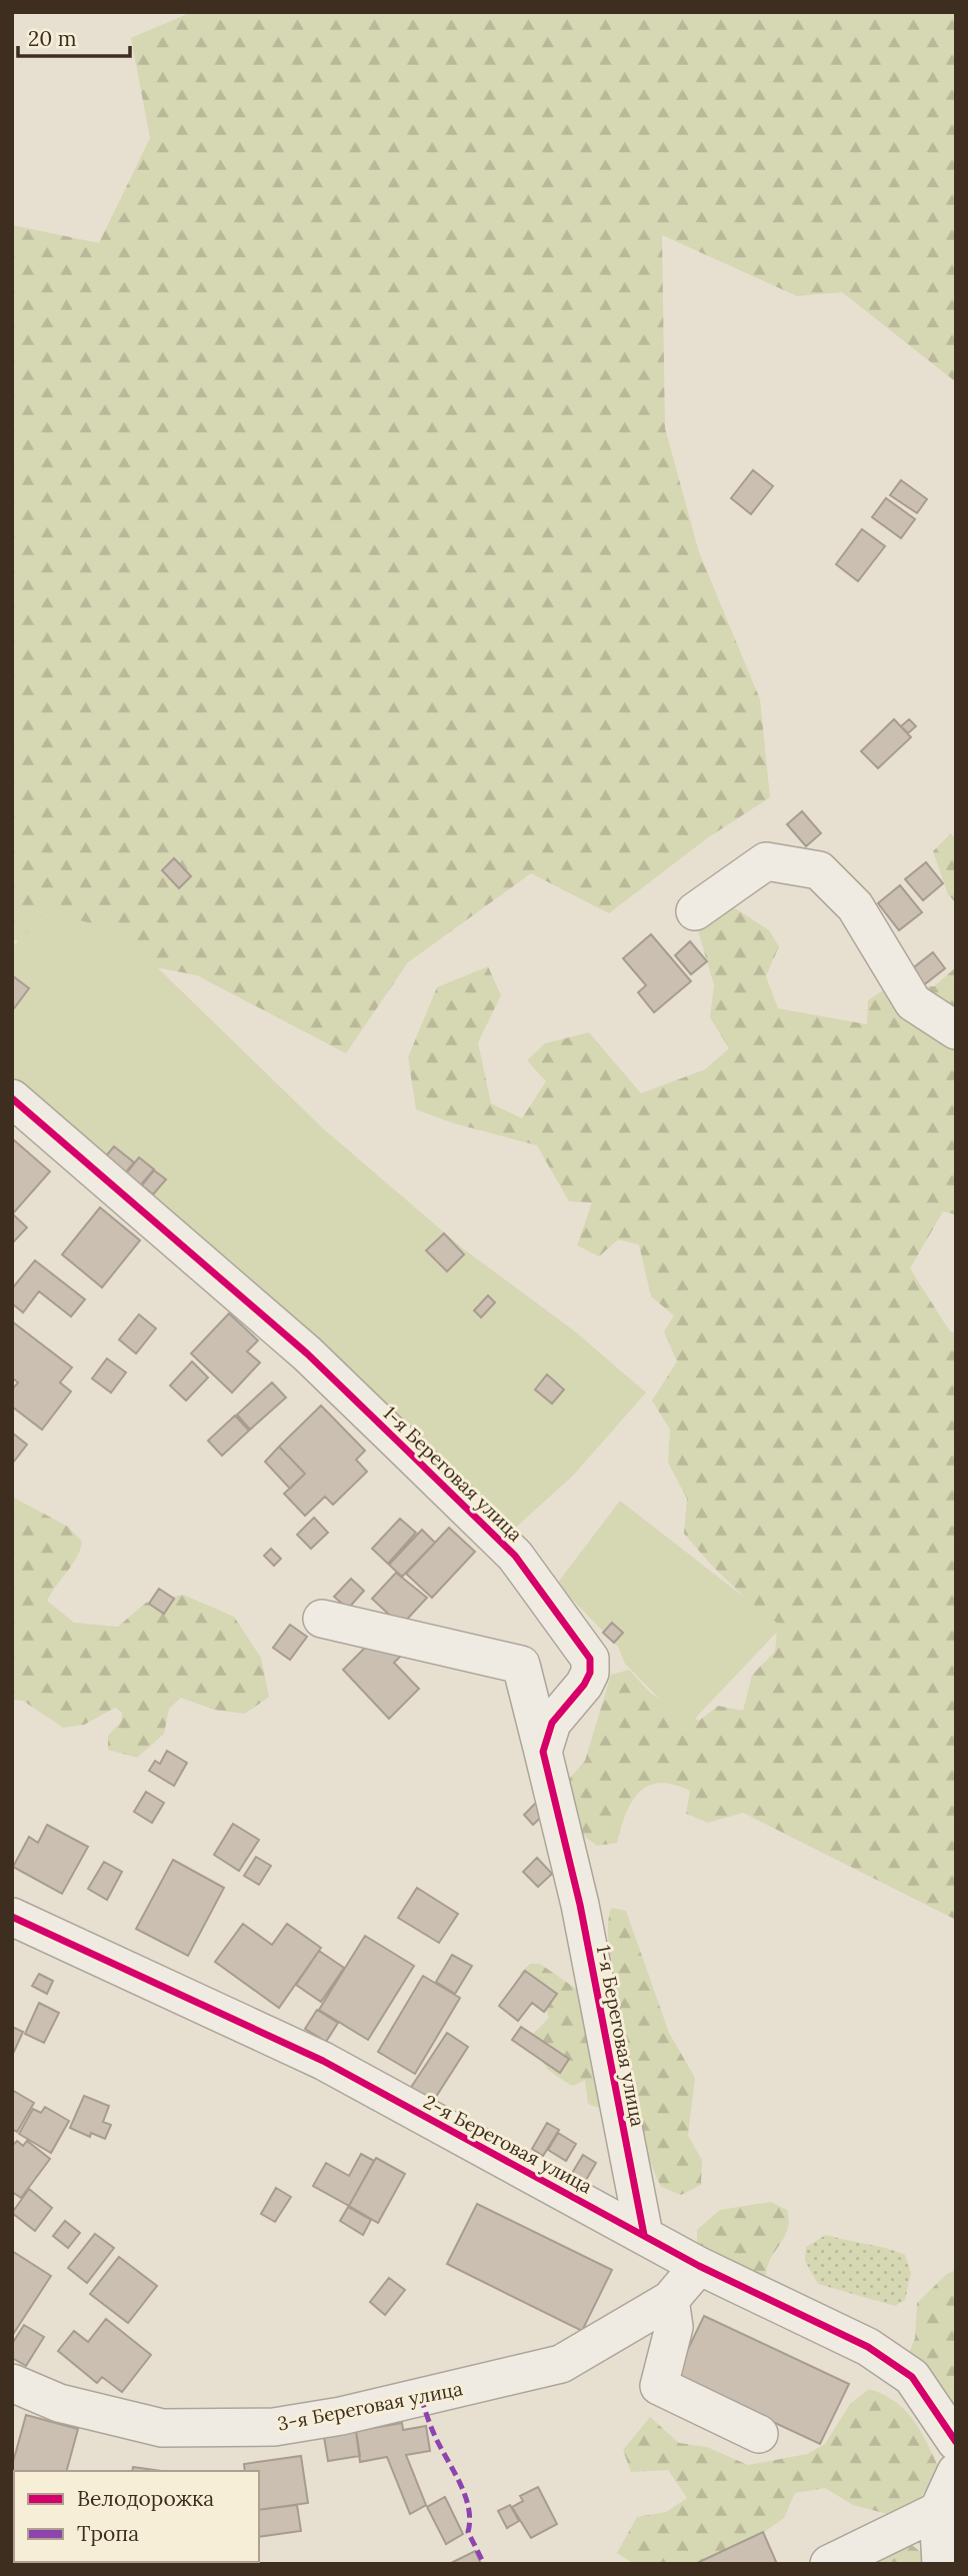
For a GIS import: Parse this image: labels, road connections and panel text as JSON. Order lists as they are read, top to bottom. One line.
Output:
{"streets":{"street":["1-я Береговая улица","2-я Береговая улица","3-я Береговая улица"]},"crossings":[["1-я Береговая улица","2-я Береговая улица"],["2-я Береговая улица","3-я Береговая улица"]],"legend":["Велодорожка","Тропа"],"scale_bar":"20 m"}
